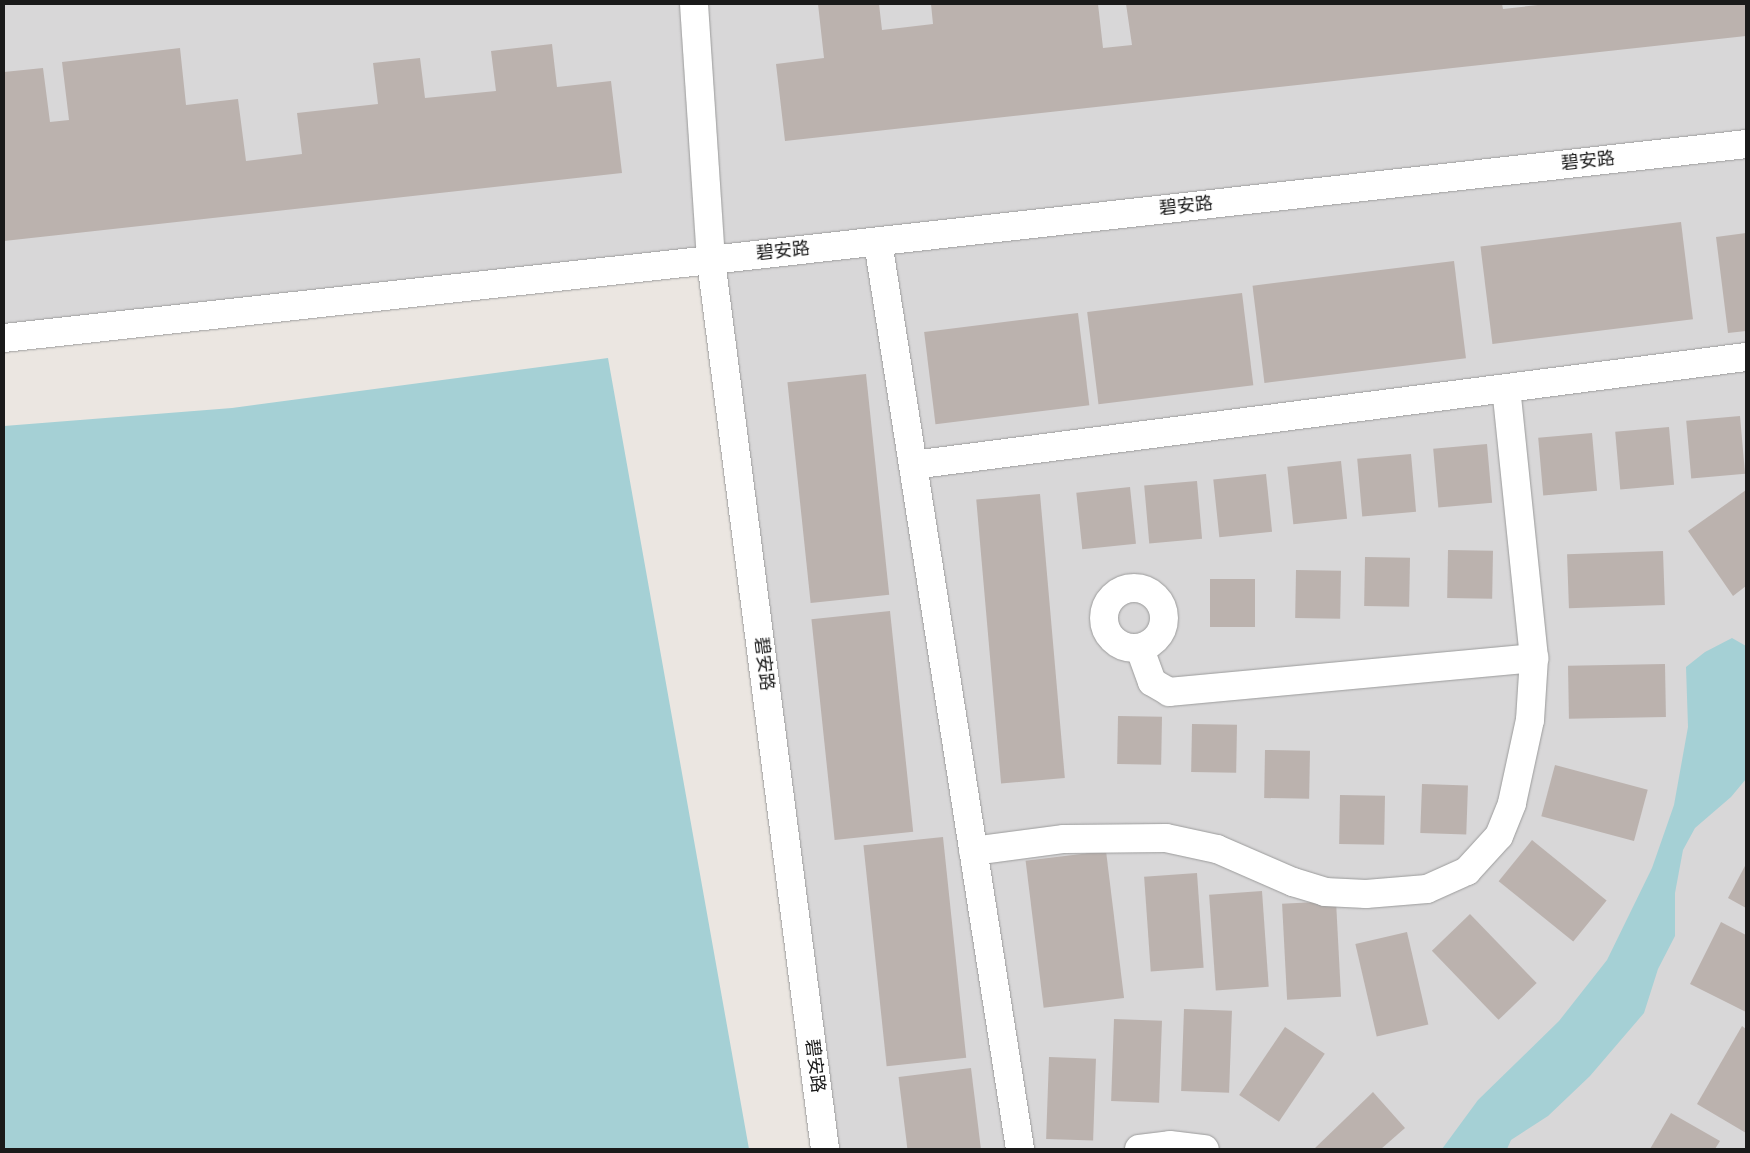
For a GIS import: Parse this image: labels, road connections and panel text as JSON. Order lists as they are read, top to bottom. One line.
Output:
{"streets":{"street":["碧安路"]}}
